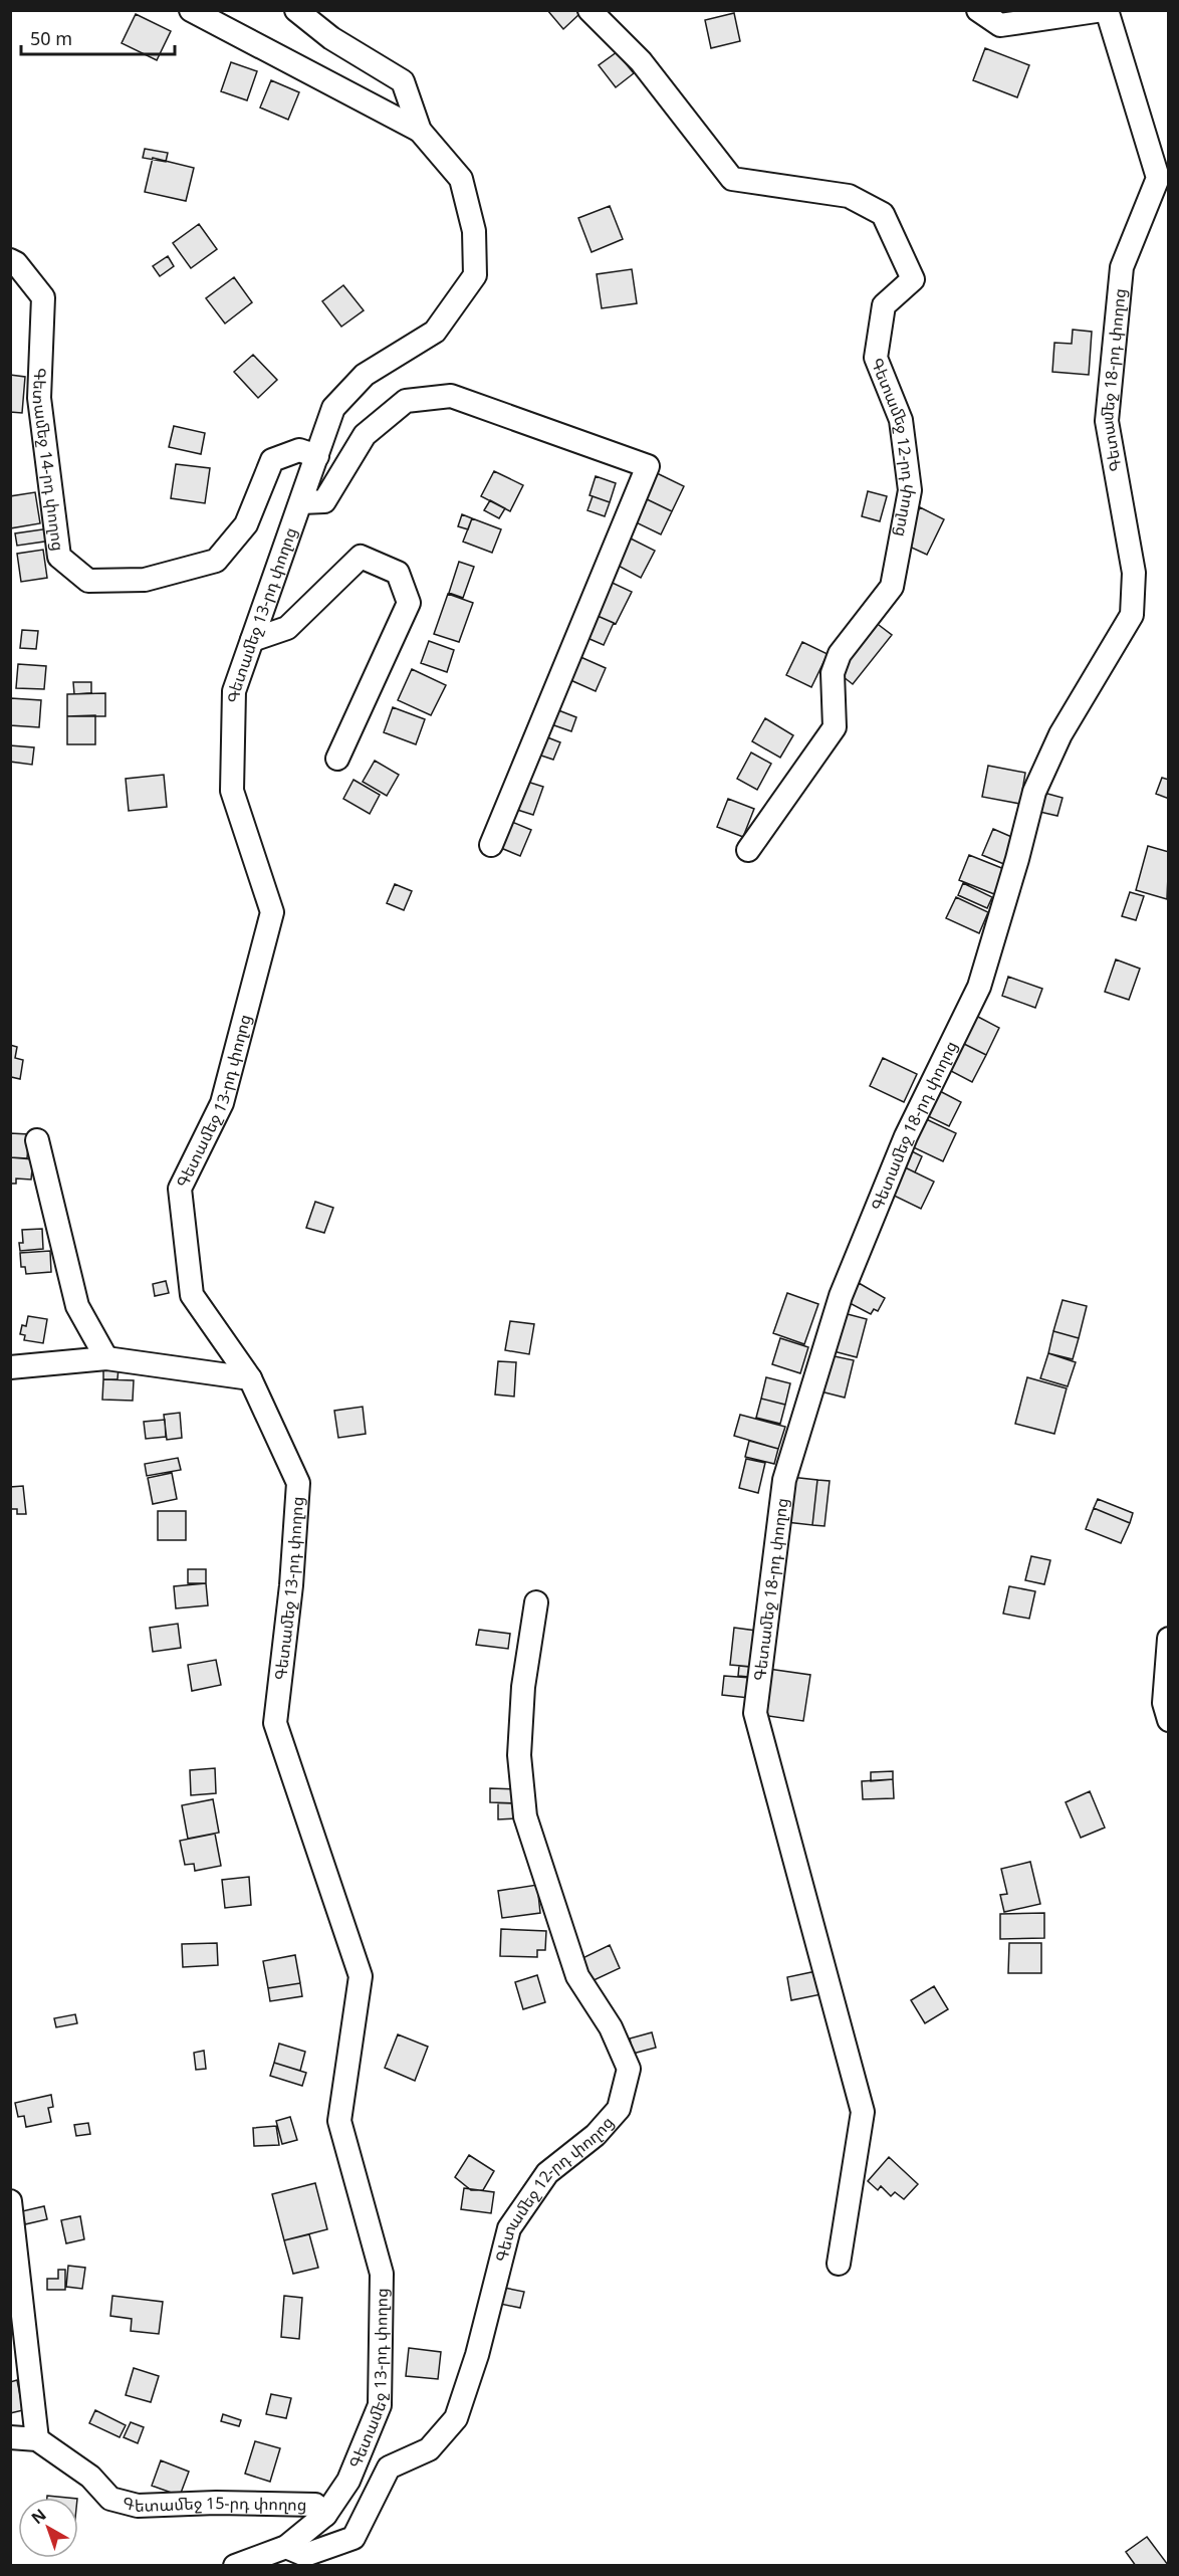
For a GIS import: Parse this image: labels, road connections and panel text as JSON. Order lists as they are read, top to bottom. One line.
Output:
{"streets":{"street":["Գետամեջ 18-րդ փողոց","Գետամեջ 12-րդ փողոց","Գետամեջ 14-րդ փողոց","Գետամեջ 13-րդ փողոց","Գետամեջ 15-րդ փողոց"]},"crossings":[["Գետամեջ 12-րդ փողոց","Գետամեջ 13-րդ փողոց"],["Գետամեջ 14-րդ փողոց","Գետամեջ 13-րդ փողոց"],["Գետամեջ 13-րդ փողոց","Գետամեջ 15-րդ փողոց"]],"scale_bar":"50 m","north":"top left"}
